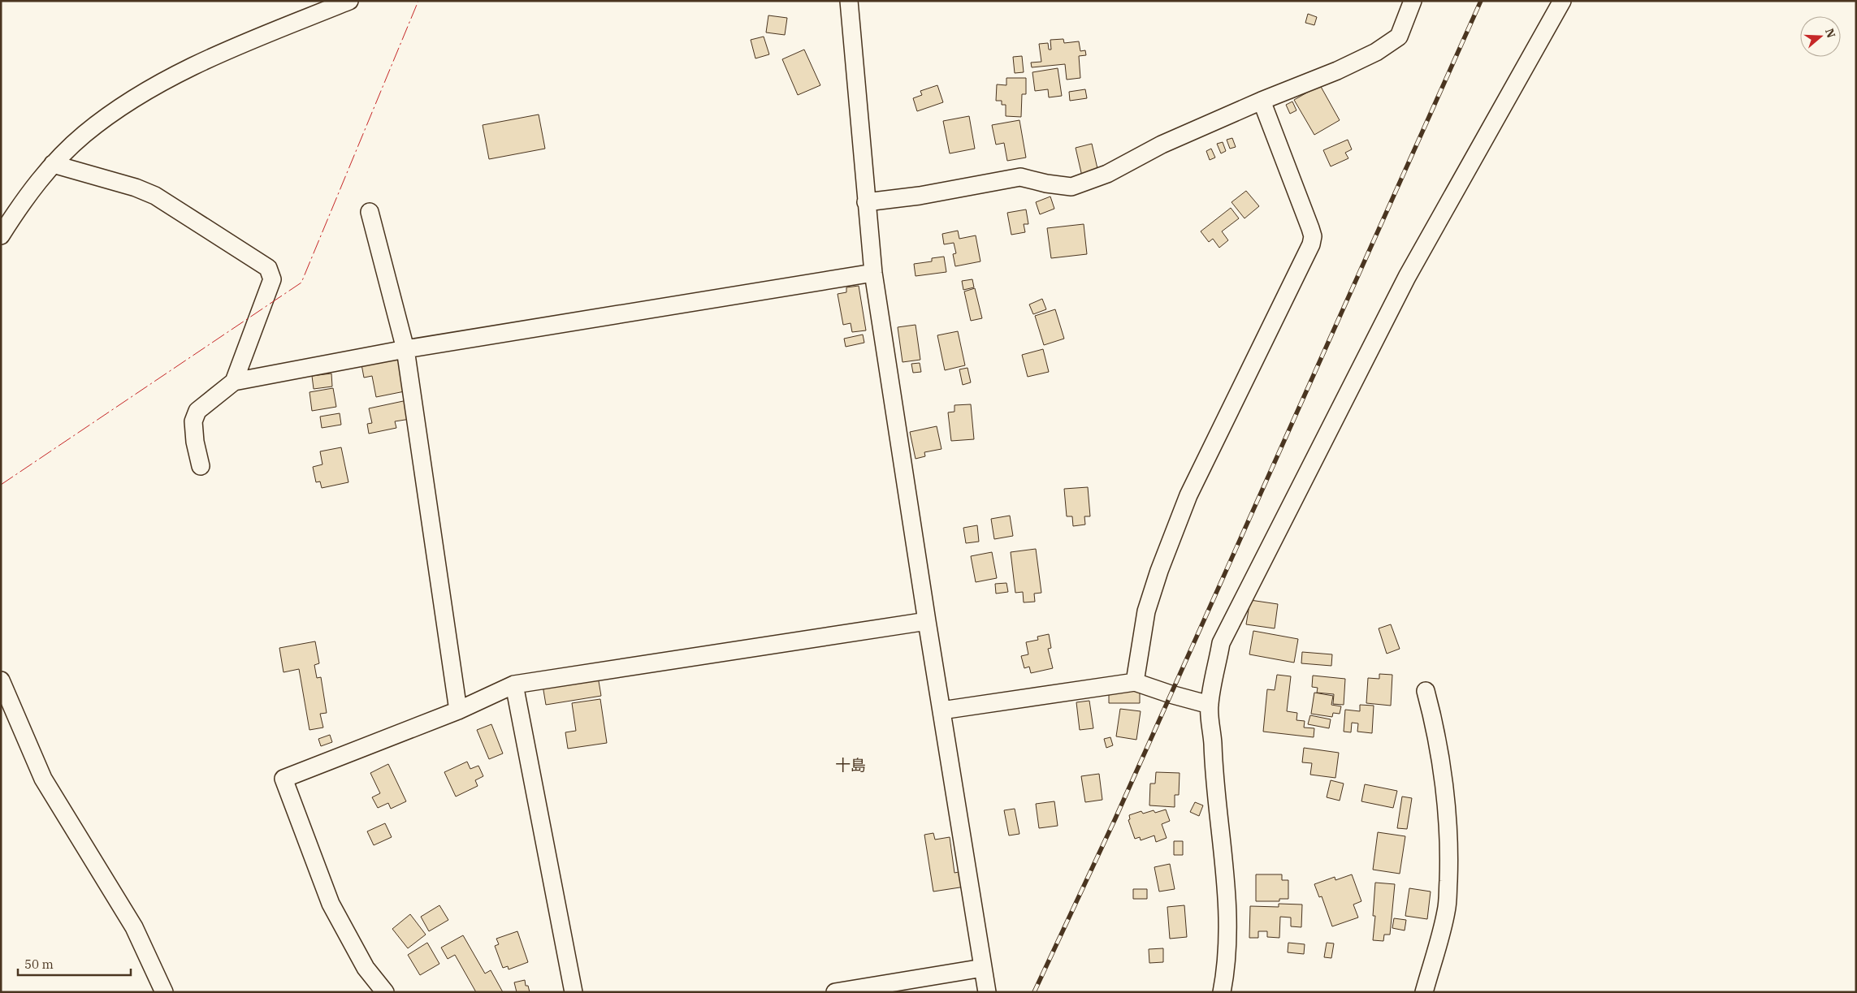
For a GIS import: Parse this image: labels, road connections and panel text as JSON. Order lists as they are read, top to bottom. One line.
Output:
{"districts":["十島"],"scale_bar":"50 m","north":"right"}
